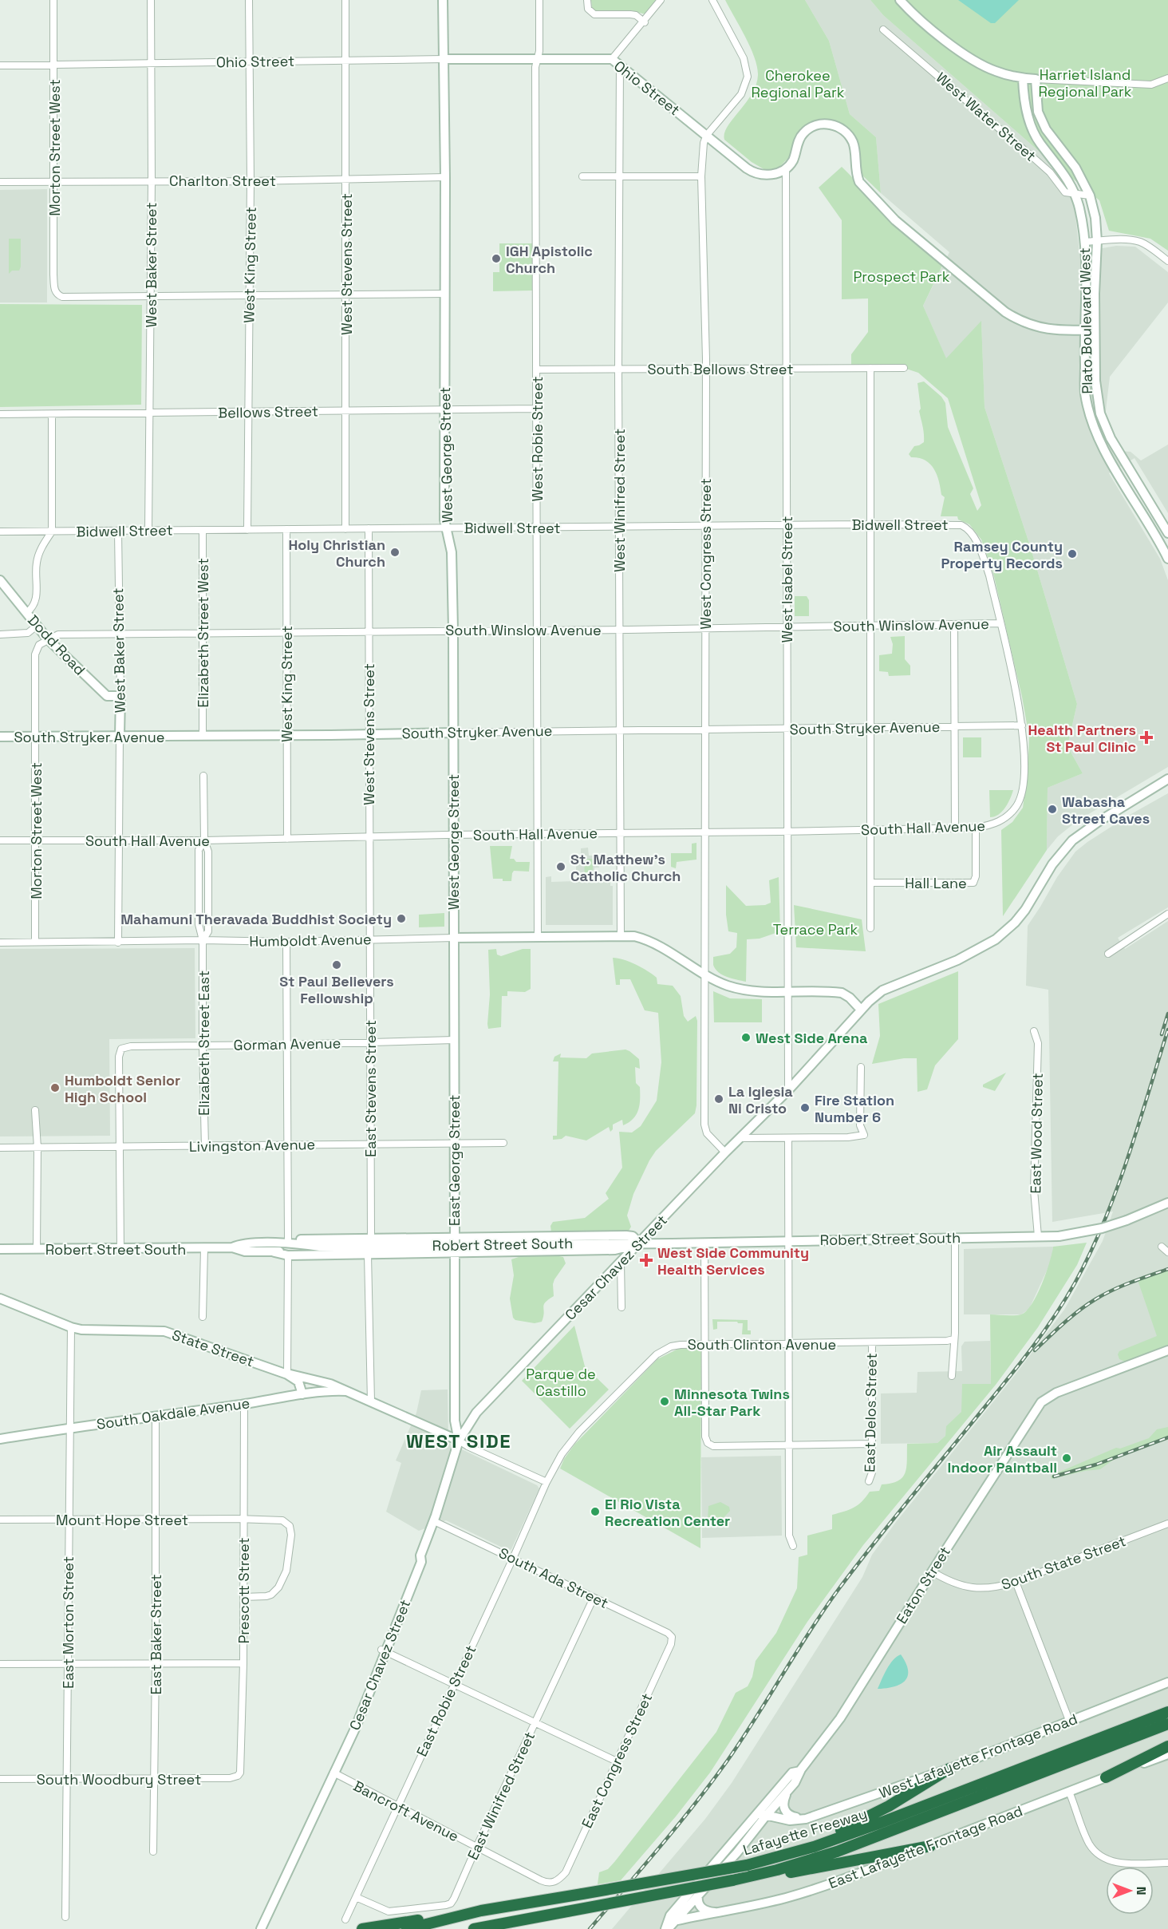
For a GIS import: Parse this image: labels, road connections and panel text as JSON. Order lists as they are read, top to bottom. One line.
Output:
{"streets":{"highway":["Lafayette Freeway"],"street":["Ohio Street","West Water Street","Morton Street West","Charlton Street","West Stevens Street","West Baker Street","West King Street","Plato Boulevard West","South Bellows Street","Bellows Street","West Robie Street","West George Street","West Winifred Street","Bidwell Street","West Congress Street","West Isabel Street","South Winslow Avenue","Elizabeth Street West","Dodd Road","South Stryker Avenue","South Hall Avenue","Hall Lane","Humboldt Avenue","Elizabeth Street East","Gorman Avenue","East Stevens Street","East Wood Street","Livingston Avenue","East George Street","Robert Street South","Cesar Chavez Street","South Clinton Avenue","State Street","East Delos Street","South Oakdale Avenue","Mount Hope Street","South State Street","South Ada Street","Eaton Street","Prescott Street","East Morton Street","East Baker Street","East Robie Street","West Lafayette Frontage Road","East Congress Street","South Woodbury Street","East Winifred Street","Bancroft Avenue","East Lafayette Frontage Road"]},"crossings":[["Ohio Street","Morton Street West"],["Ohio Street","West Stevens Street"],["Ohio Street","West Baker Street"],["Ohio Street","West King Street"],["Ohio Street","West Robie Street"],["Ohio Street","West George Street"],["Ohio Street","West Winifred Street"],["Ohio Street","West Congress Street"],["Ohio Street","West Isabel Street"],["West Water Street","Plato Boulevard West"],["Morton Street West","Charlton Street"],["Morton Street West","West Baker Street"],["Morton Street West","South Winslow Avenue"],["Morton Street West","Dodd Road"],["Morton Street West","South Stryker Avenue"],["Morton Street West","South Hall Avenue"],["Morton Street West","Humboldt Avenue"],["Charlton Street","West Stevens Street"],["Charlton Street","West Baker Street"],["Charlton Street","West King Street"],["Charlton Street","West George Street"],["West Stevens Street","Bellows Street"],["West Stevens Street","Bidwell Street"],["West Stevens Street","South Winslow Avenue"],["West Stevens Street","South Stryker Avenue"],["West Stevens Street","South Hall Avenue"],["West Stevens Street","Humboldt Avenue"],["West Stevens Street","East Stevens Street"],["West Baker Street","Bellows Street"],["West Baker Street","Bidwell Street"],["West Baker Street","South Winslow Avenue"],["West Baker Street","Dodd Road"],["West Baker Street","South Stryker Avenue"],["West Baker Street","South Hall Avenue"],["West Baker Street","Humboldt Avenue"],["West King Street","Bellows Street"],["West King Street","Bidwell Street"],["West King Street","South Winslow Avenue"],["West King Street","South Stryker Avenue"],["West King Street","South Hall Avenue"],["South Bellows Street","West Robie Street"],["South Bellows Street","West Winifred Street"],["South Bellows Street","West Congress Street"],["South Bellows Street","West Isabel Street"],["Bellows Street","West Robie Street"],["Bellows Street","West George Street"],["West Robie Street","Bidwell Street"],["West Robie Street","South Winslow Avenue"],["West Robie Street","South Stryker Avenue"],["West Robie Street","South Hall Avenue"],["West Robie Street","Humboldt Avenue"],["West George Street","Bidwell Street"],["West George Street","South Winslow Avenue"],["West George Street","South Stryker Avenue"],["West George Street","South Hall Avenue"],["West George Street","Humboldt Avenue"],["West George Street","East George Street"],["West Winifred Street","Bidwell Street"],["West Winifred Street","South Winslow Avenue"],["West Winifred Street","South Stryker Avenue"],["West Winifred Street","South Hall Avenue"],["West Winifred Street","Humboldt Avenue"],["Bidwell Street","West Congress Street"],["Bidwell Street","West Isabel Street"],["Bidwell Street","South Winslow Avenue"],["Bidwell Street","Elizabeth Street West"],["West Congress Street","South Winslow Avenue"],["West Congress Street","South Stryker Avenue"],["West Congress Street","South Hall Avenue"],["West Congress Street","Humboldt Avenue"],["West Isabel Street","South Winslow Avenue"],["West Isabel Street","South Stryker Avenue"],["West Isabel Street","South Hall Avenue"],["West Isabel Street","Humboldt Avenue"],["West Isabel Street","Cesar Chavez Street"],["South Winslow Avenue","Elizabeth Street West"],["South Winslow Avenue","Dodd Road"],["Elizabeth Street West","South Stryker Avenue"],["South Stryker Avenue","South Hall Avenue"],["South Hall Avenue","Hall Lane"],["South Hall Avenue","Elizabeth Street East"],["Humboldt Avenue","Elizabeth Street East"],["Humboldt Avenue","East Stevens Street"],["Humboldt Avenue","East George Street"],["Humboldt Avenue","Cesar Chavez Street"],["Elizabeth Street East","Gorman Avenue"],["Elizabeth Street East","Livingston Avenue"],["Gorman Avenue","East Stevens Street"],["Gorman Avenue","Livingston Avenue"],["Gorman Avenue","East George Street"],["East Stevens Street","Livingston Avenue"],["East Wood Street","Robert Street South"],["Livingston Avenue","East George Street"],["East George Street","Cesar Chavez Street"],["East George Street","State Street"],["Robert Street South","Cesar Chavez Street"],["Cesar Chavez Street","State Street"],["Cesar Chavez Street","South Ada Street"],["Cesar Chavez Street","Bancroft Avenue"],["South Clinton Avenue","State Street"],["South Clinton Avenue","East Delos Street"],["South Clinton Avenue","East Robie Street"],["State Street","South Oakdale Avenue"],["State Street","East Morton Street"],["State Street","East Robie Street"],["South Oakdale Avenue","Prescott Street"],["South Oakdale Avenue","East Morton Street"],["South Oakdale Avenue","East Baker Street"],["Mount Hope Street","Prescott Street"],["Mount Hope Street","East Morton Street"],["Mount Hope Street","East Baker Street"],["South State Street","Eaton Street"],["South Ada Street","East Robie Street"],["South Ada Street","East Congress Street"],["South Ada Street","East Winifred Street"],["Eaton Street","West Lafayette Frontage Road"],["Eaton Street","East Lafayette Frontage Road"],["Prescott Street","South Woodbury Street"],["East Morton Street","South Woodbury Street"],["East Baker Street","South Woodbury Street"],["East Robie Street","East Winifred Street"],["East Robie Street","Bancroft Avenue"],["East Congress Street","Bancroft Avenue"],["East Winifred Street","Bancroft Avenue"]],"districts":["WEST SIDE"],"parks":["Harriet Island Regional Park","Cherokee Regional Park","Prospect Park","Terrace Park","Parque de Castillo"],"places":{"other":["IGH Apistolic Church","Holy Christian Church","Ramsey County Property Records","Wabasha Street Caves","St. Matthew's Catholic Church","Mahamuni Theravada Buddhist Society","St Paul Believers Fellowship","West Side Arena","Humboldt Senior High School","La Iglesia Ni Cristo","Fire Station Number 6","Minnesota Twins All-Star Park","Air Assault Indoor Paintball","El Rio Vista Recreation Center"],"health":["Health Partners St Paul Clinic","West Side Community Health Services"]},"north":"right"}
